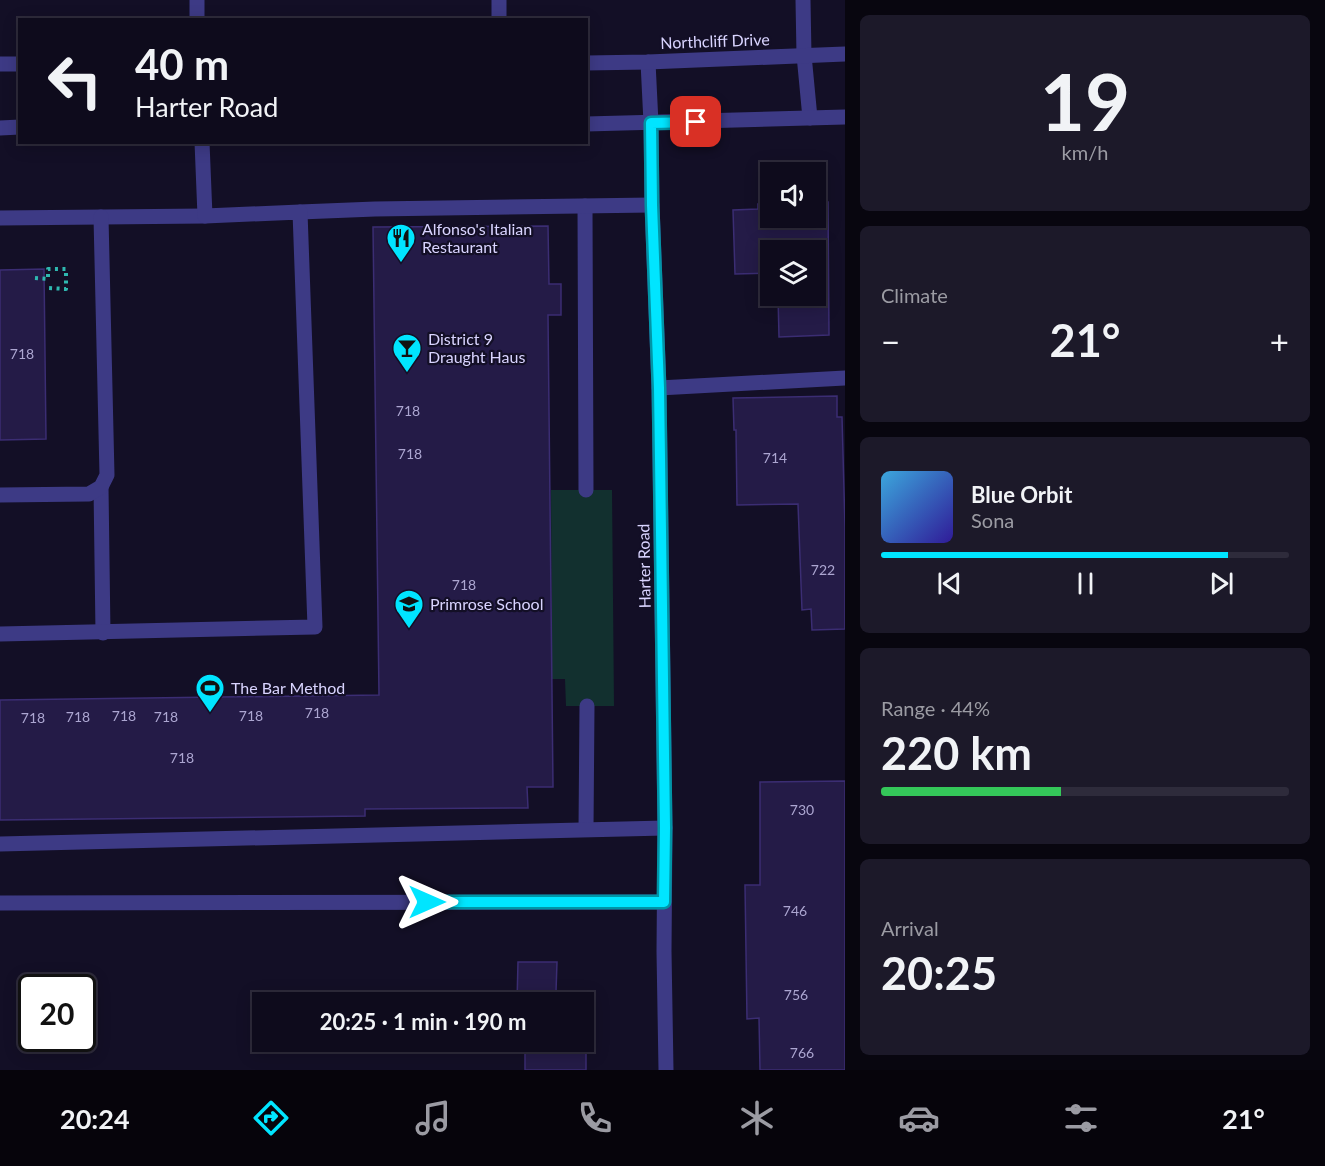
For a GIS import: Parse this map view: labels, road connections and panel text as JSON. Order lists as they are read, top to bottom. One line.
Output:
{"streets":{"street":["Northcliff Drive","Harter Road"]},"crossings":[["Northcliff Drive","Harter Road"]],"places":{"restaurant":["Alfonso's Italian Restaurant"],"bar":["District 9 Draught Haus"],"school or university":["Primrose School"],"sports":["The Bar Method"]},"house_numbers":["718","718","718","714","722","718","718","718","718","718","718","718","718","730","746","756","766"],"page":{"tile":[["19","km/h"],"Climate",["Range · 44%","220 km"],["Arrival","20:25"]],"turn":["40 m","Harter Road"],"heat":["−","21°","+"],"song":["Blue Orbit","Sona"],"limit":"20","trip":"20:25 · 1 min · 190 m","tabs":["20:24","21°"]}}
